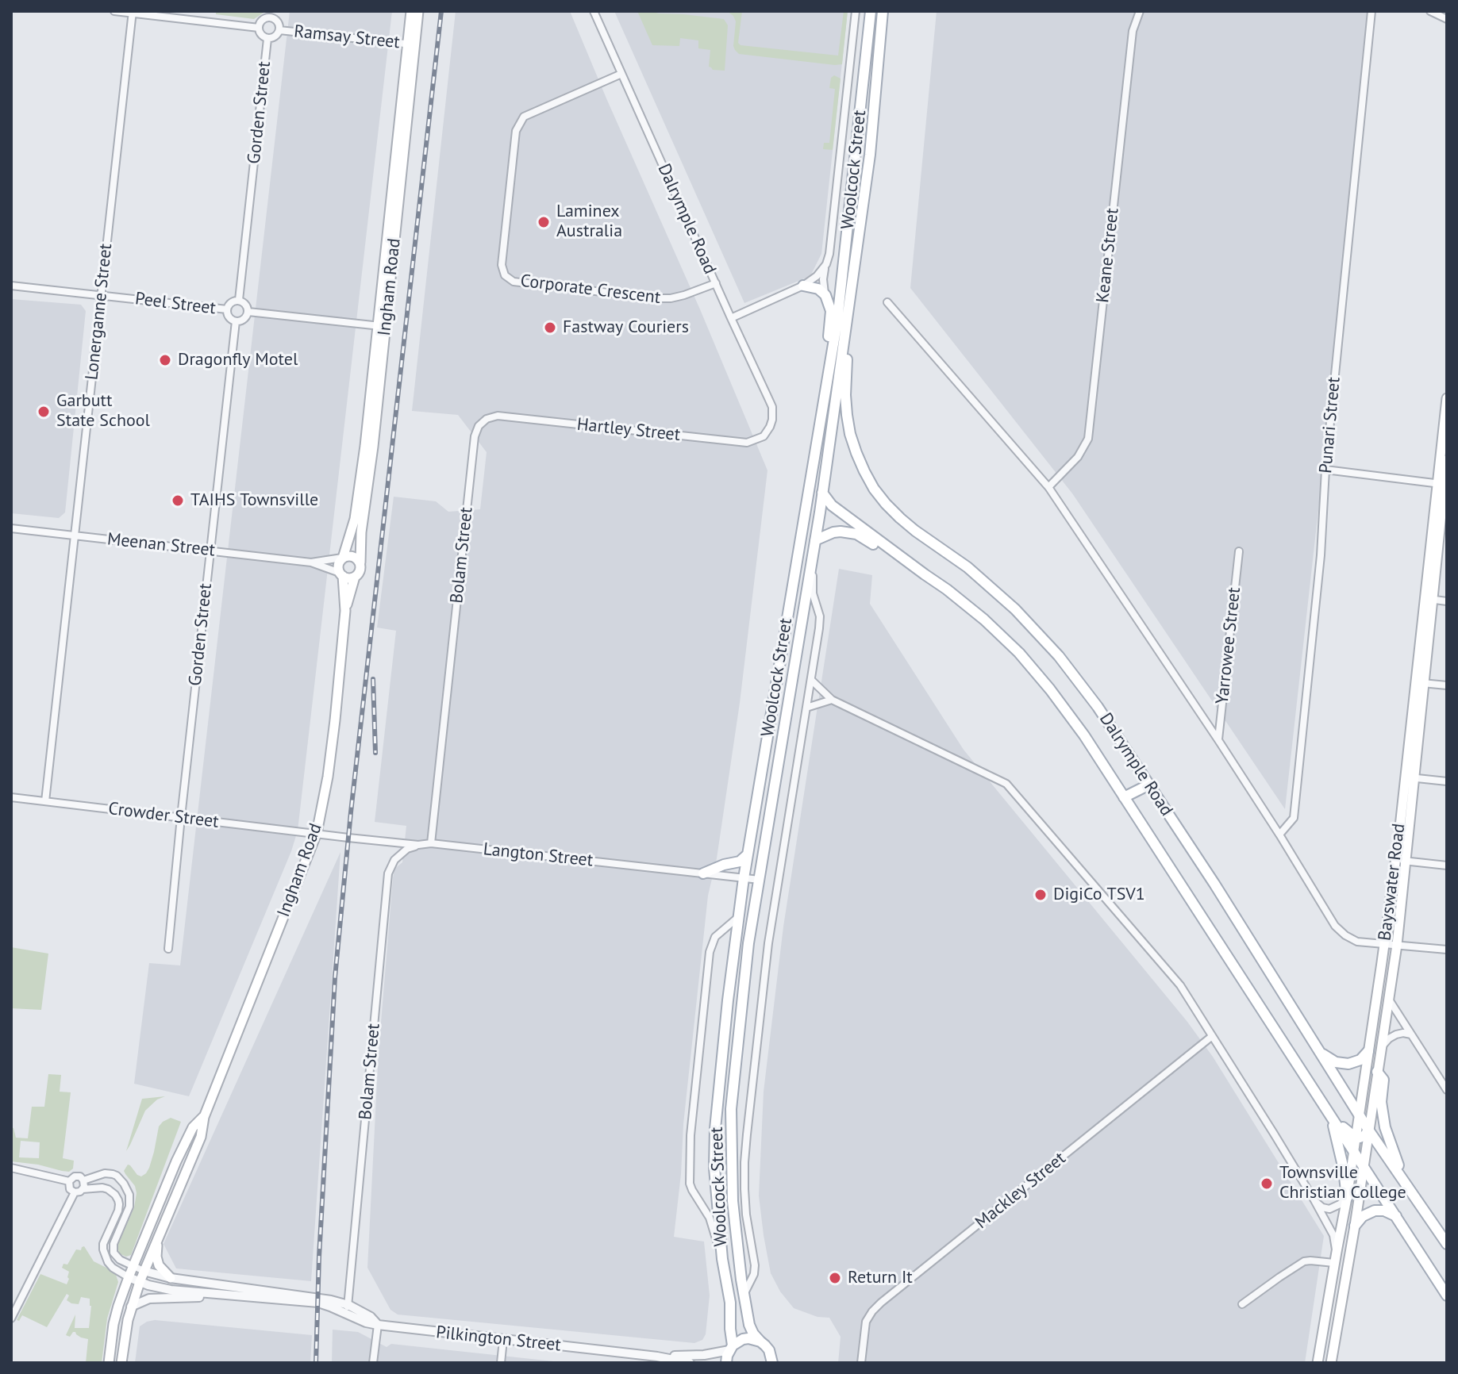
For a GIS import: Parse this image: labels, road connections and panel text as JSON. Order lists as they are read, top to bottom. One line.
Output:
{"streets":{"main road":["Woolcock Street","Dalrymple Road","Ingham Road","Bayswater Road"],"street":["Ramsay Street","Gorden Street","Keane Street","Corporate Crescent","Peel Street","Lonerganne Street","Punari Street","Hartley Street","Meenan Street","Bolam Street","Yarrowee Street","Crowder Street","Langton Street","Mackley Street","Pilkington Street"]},"crossings":[["Ramsay Street","Gorden Street"],["Ramsay Street","Ingham Road"],["Gorden Street","Peel Street"],["Gorden Street","Meenan Street"],["Gorden Street","Crowder Street"],["Woolcock Street","Dalrymple Road"],["Woolcock Street","Langton Street"],["Woolcock Street","Pilkington Street"],["Dalrymple Road","Corporate Crescent"],["Dalrymple Road","Hartley Street"],["Dalrymple Road","Bayswater Road"],["Ingham Road","Meenan Street"],["Ingham Road","Crowder Street"],["Ingham Road","Langton Street"],["Ingham Road","Pilkington Street"],["Peel Street","Lonerganne Street"],["Lonerganne Street","Meenan Street"],["Lonerganne Street","Crowder Street"],["Hartley Street","Bolam Street"],["Bolam Street","Langton Street"],["Bolam Street","Pilkington Street"],["Crowder Street","Langton Street"]],"places":["Laminex Australia","Fastway Couriers","Dragonfly Motel","Garbutt State School","TAIHS Townsville","DigiCo TSV1","Townsville Christian College","Return It"]}
